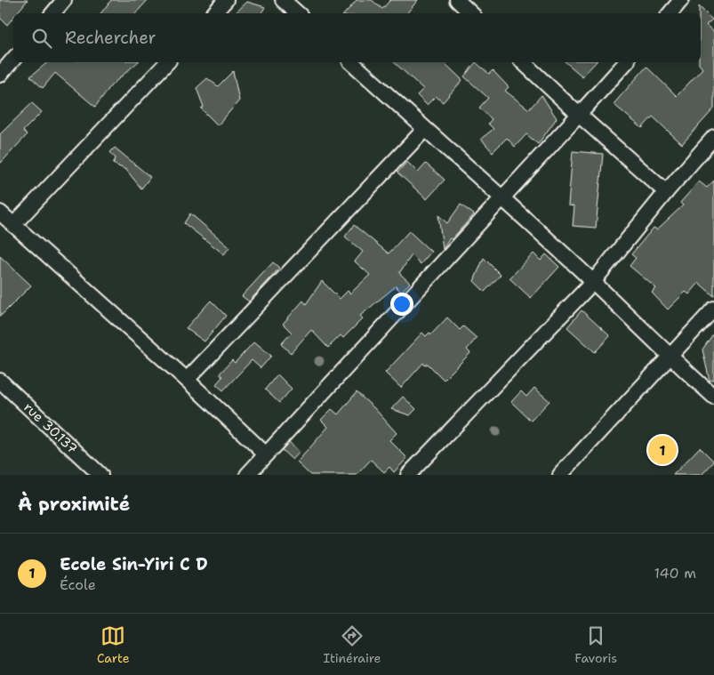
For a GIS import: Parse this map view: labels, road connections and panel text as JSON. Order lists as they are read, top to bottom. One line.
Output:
{"streets":{"street":["rue 30.137"]},"page":{"search":"Rechercher","pins":"1","heading":"À proximité","list":[{"mark":"1","name":"Ecole Sin-Yiri C D","note":"École","value":"140 m"}],"nav":["Carte","Itinéraire","Favoris"]}}
